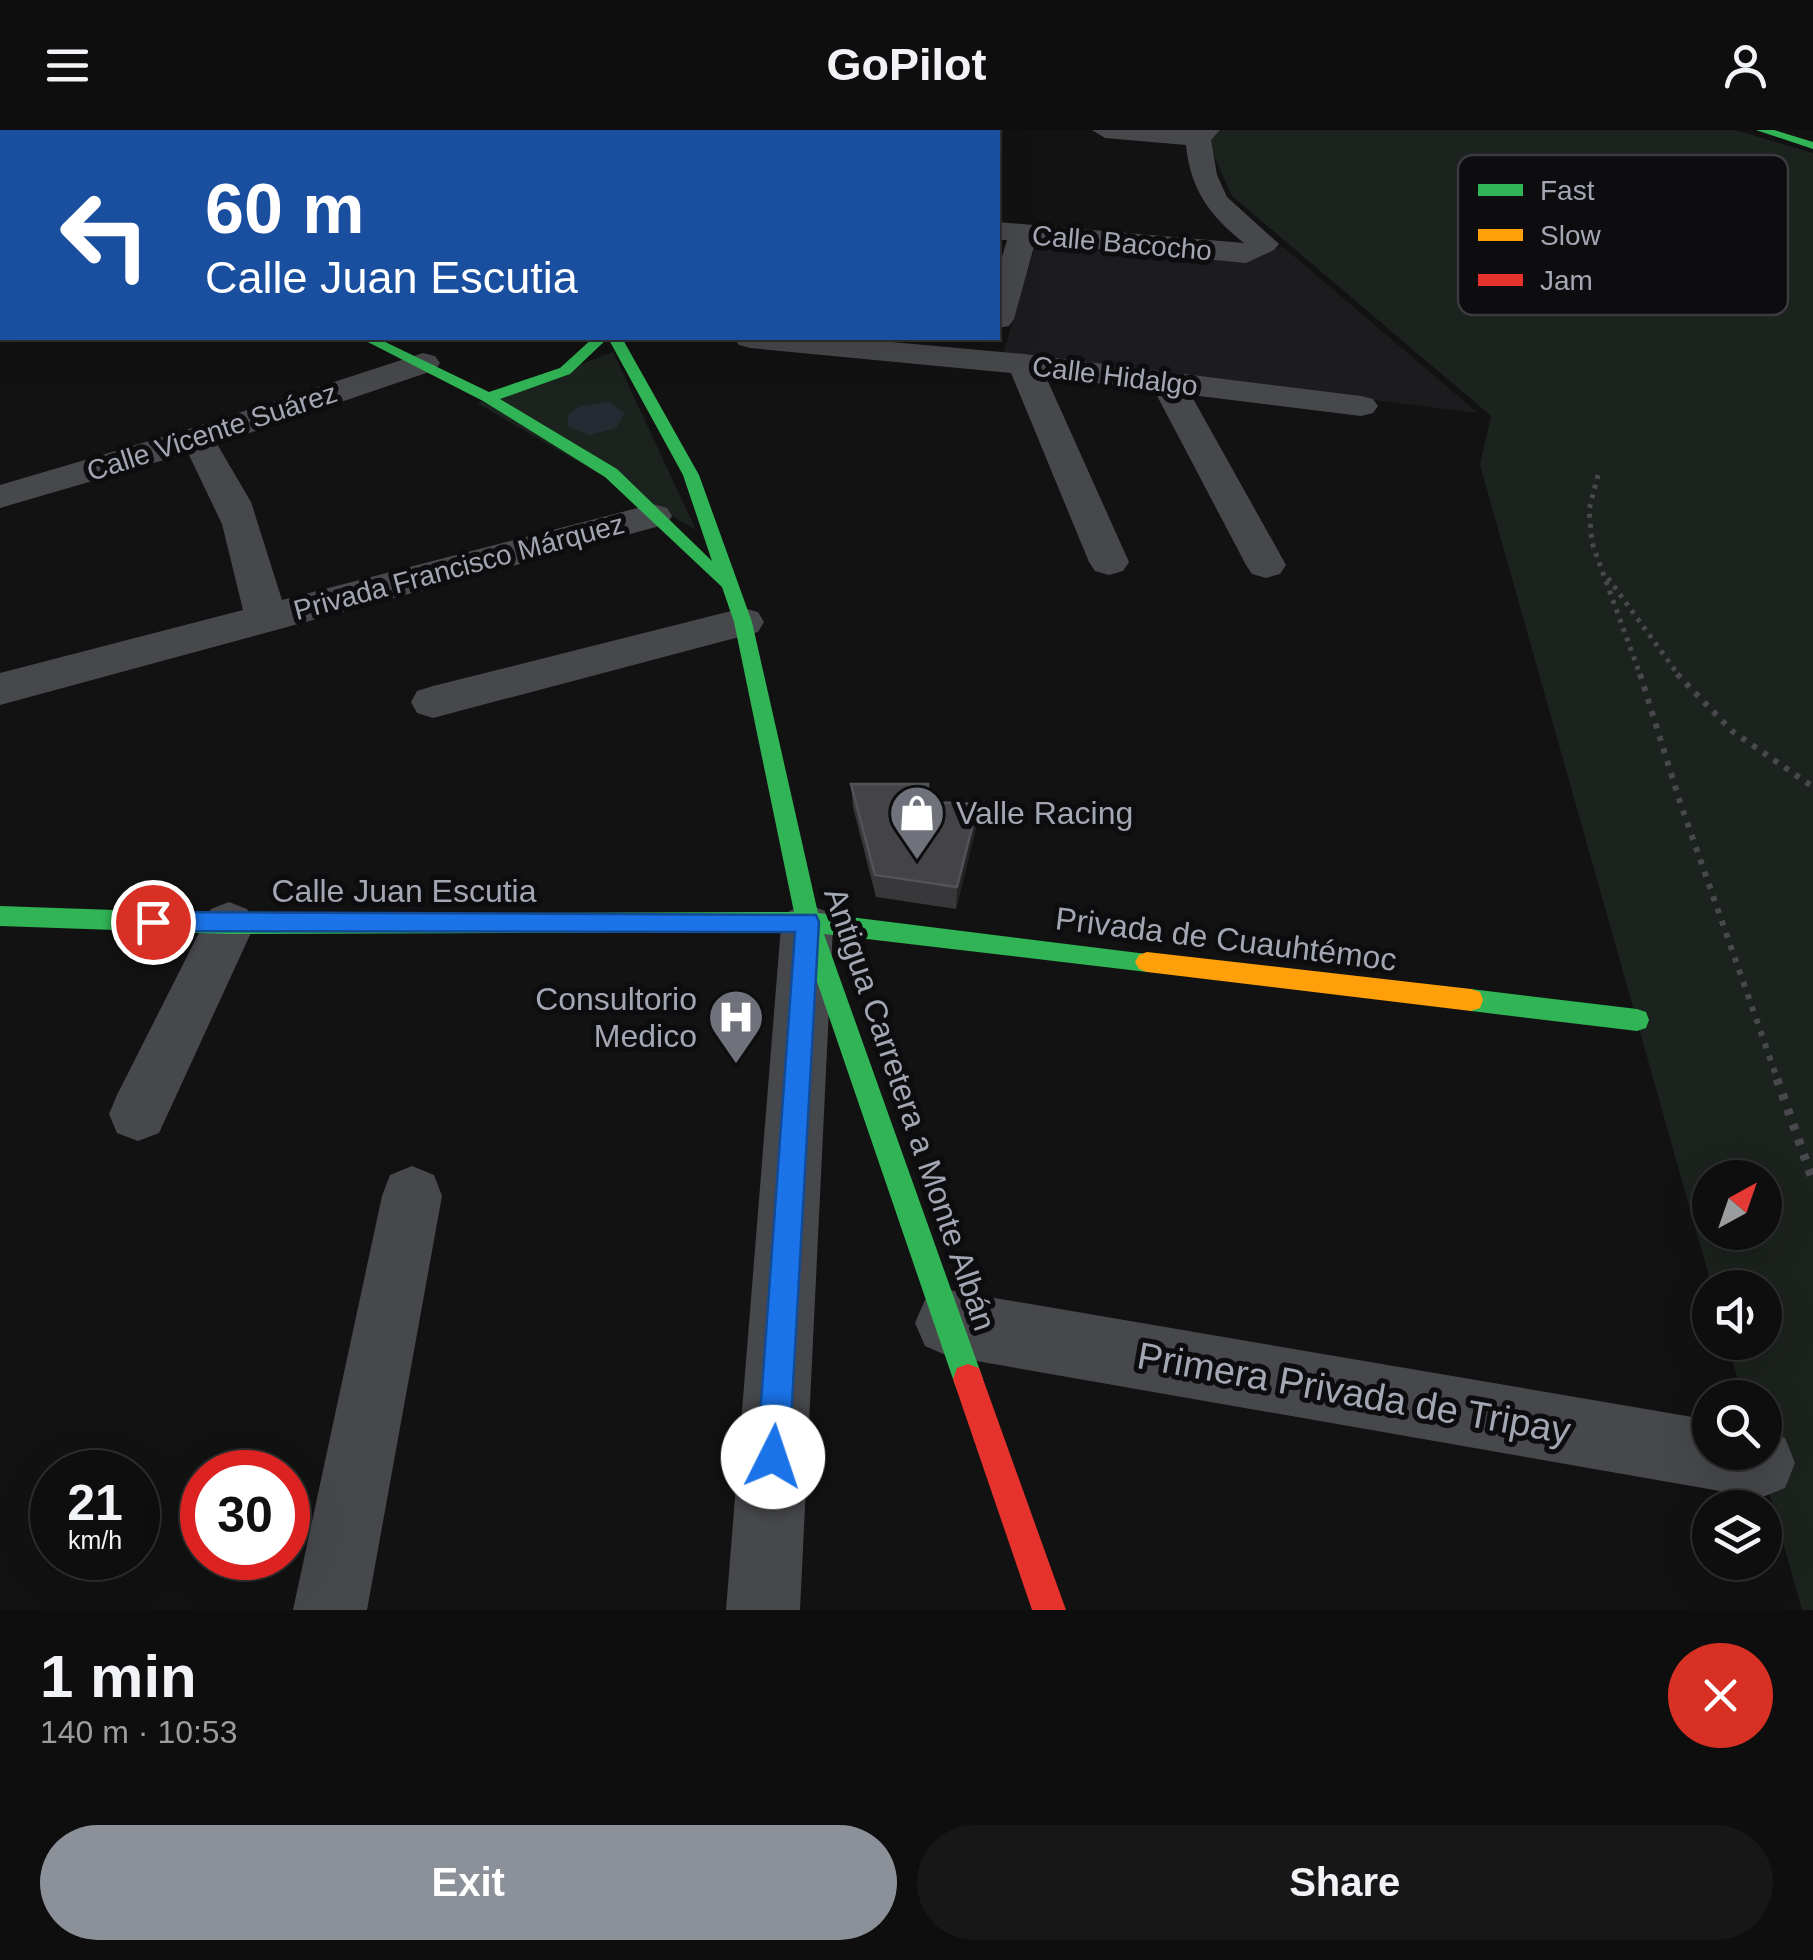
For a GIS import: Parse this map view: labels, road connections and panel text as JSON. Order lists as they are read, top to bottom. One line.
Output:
{"streets":{"street":["Calle Bacocho","Calle Hidalgo","Calle Vicente Suárez","Privada Francisco Márquez","Calle Juan Escutia","Privada de Cuauhtémoc","Antigua Carretera a Monte Albán","Primera Privada de Tripay"]},"crossings":[["Calle Vicente Suárez","Privada Francisco Márquez"],["Calle Juan Escutia","Privada de Cuauhtémoc"],["Calle Juan Escutia","Antigua Carretera a Monte Albán"],["Privada de Cuauhtémoc","Antigua Carretera a Monte Albán"],["Antigua Carretera a Monte Albán","Primera Privada de Tripay"]],"places":{"shop":["Valle Racing"],"hospital":["Consultorio Medico"]},"legend":["Fast","Slow","Jam"],"north":"top right","page":{"header":"GoPilot","turn":["60 m","Calle Juan Escutia"],"speed":"21 km/h","limit":"30","heading":["1 min","140 m · 10:53"],"buttons":["Exit","Share"]}}
